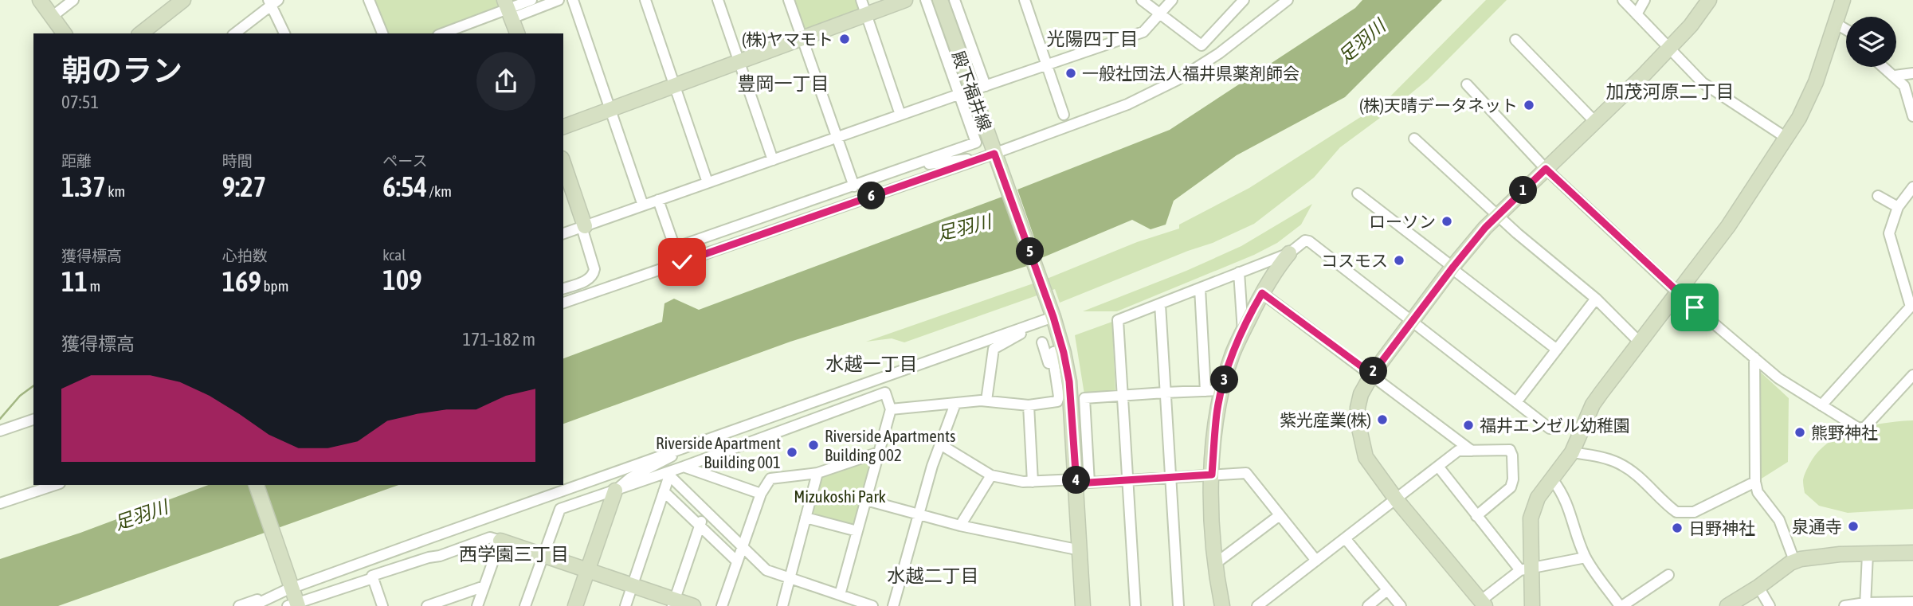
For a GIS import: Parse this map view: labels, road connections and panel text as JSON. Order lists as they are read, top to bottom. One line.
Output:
{"streets":{"street":["殿下福井線"]},"districts":["光陽四丁目","豊岡一丁目","加茂河原二丁目","水越一丁目","西学園三丁目","水越二丁目"],"water":["足羽川"],"parks":["Mizukoshi Park"],"places":["(株)ヤマモト","一般社団法人福井県薬剤師会","(株)天晴データネット","ローソン","コスモス","紫光産業(株)","福井エンゼル幼稚園","熊野神社","Riverside Apartments Building 002","Riverside Apartment Building 001","泉通寺","日野神社"],"page":{"heading":["朝のラン","07:51"],"stats":[["距離","1.37 km"],["時間","9:27"],["ペース","6:54 /km"],["獲得標高","11 m"],["心拍数","169 bpm"],["kcal","109"]],"pins":["1","6","5","2","3","4"],"chart":["獲得標高","171–182 m"]}}
